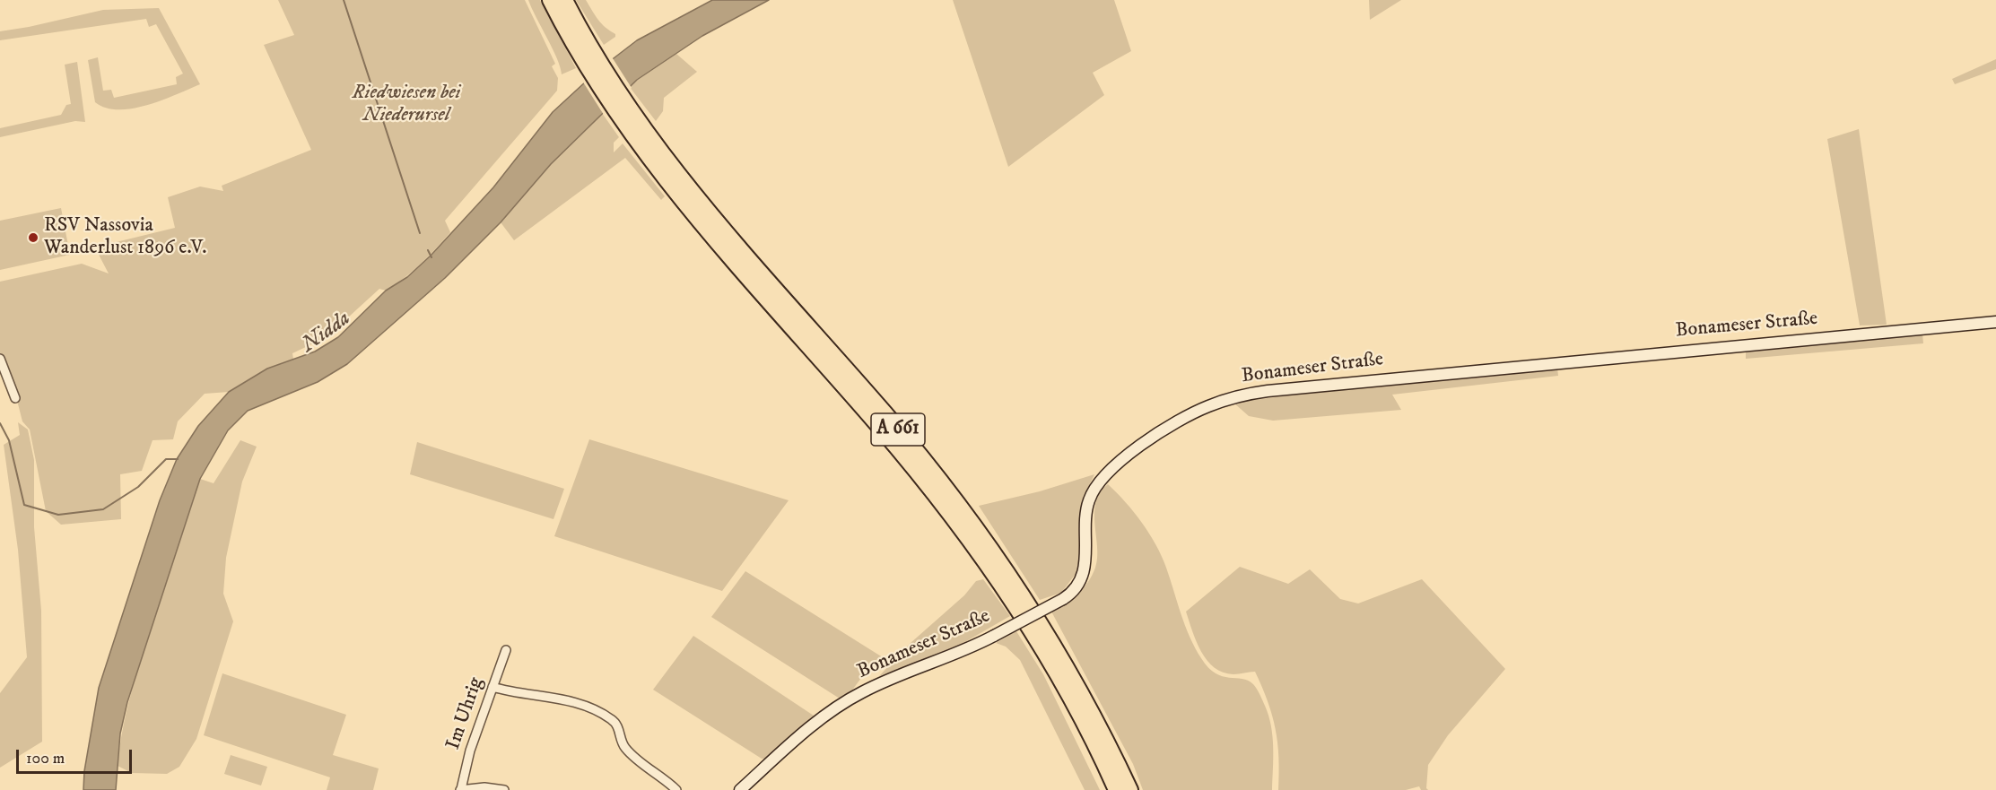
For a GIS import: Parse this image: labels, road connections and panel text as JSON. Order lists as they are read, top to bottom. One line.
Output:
{"streets":{"highway":["A 661"],"street":["Bonameser Straße","Im Uhrig"]},"water":["Nidda"],"parks":["Riedwiesen bei Niederursel"],"places":["RSV Nassovia Wanderlust 1896 e.V."],"scale_bar":"100 m"}
